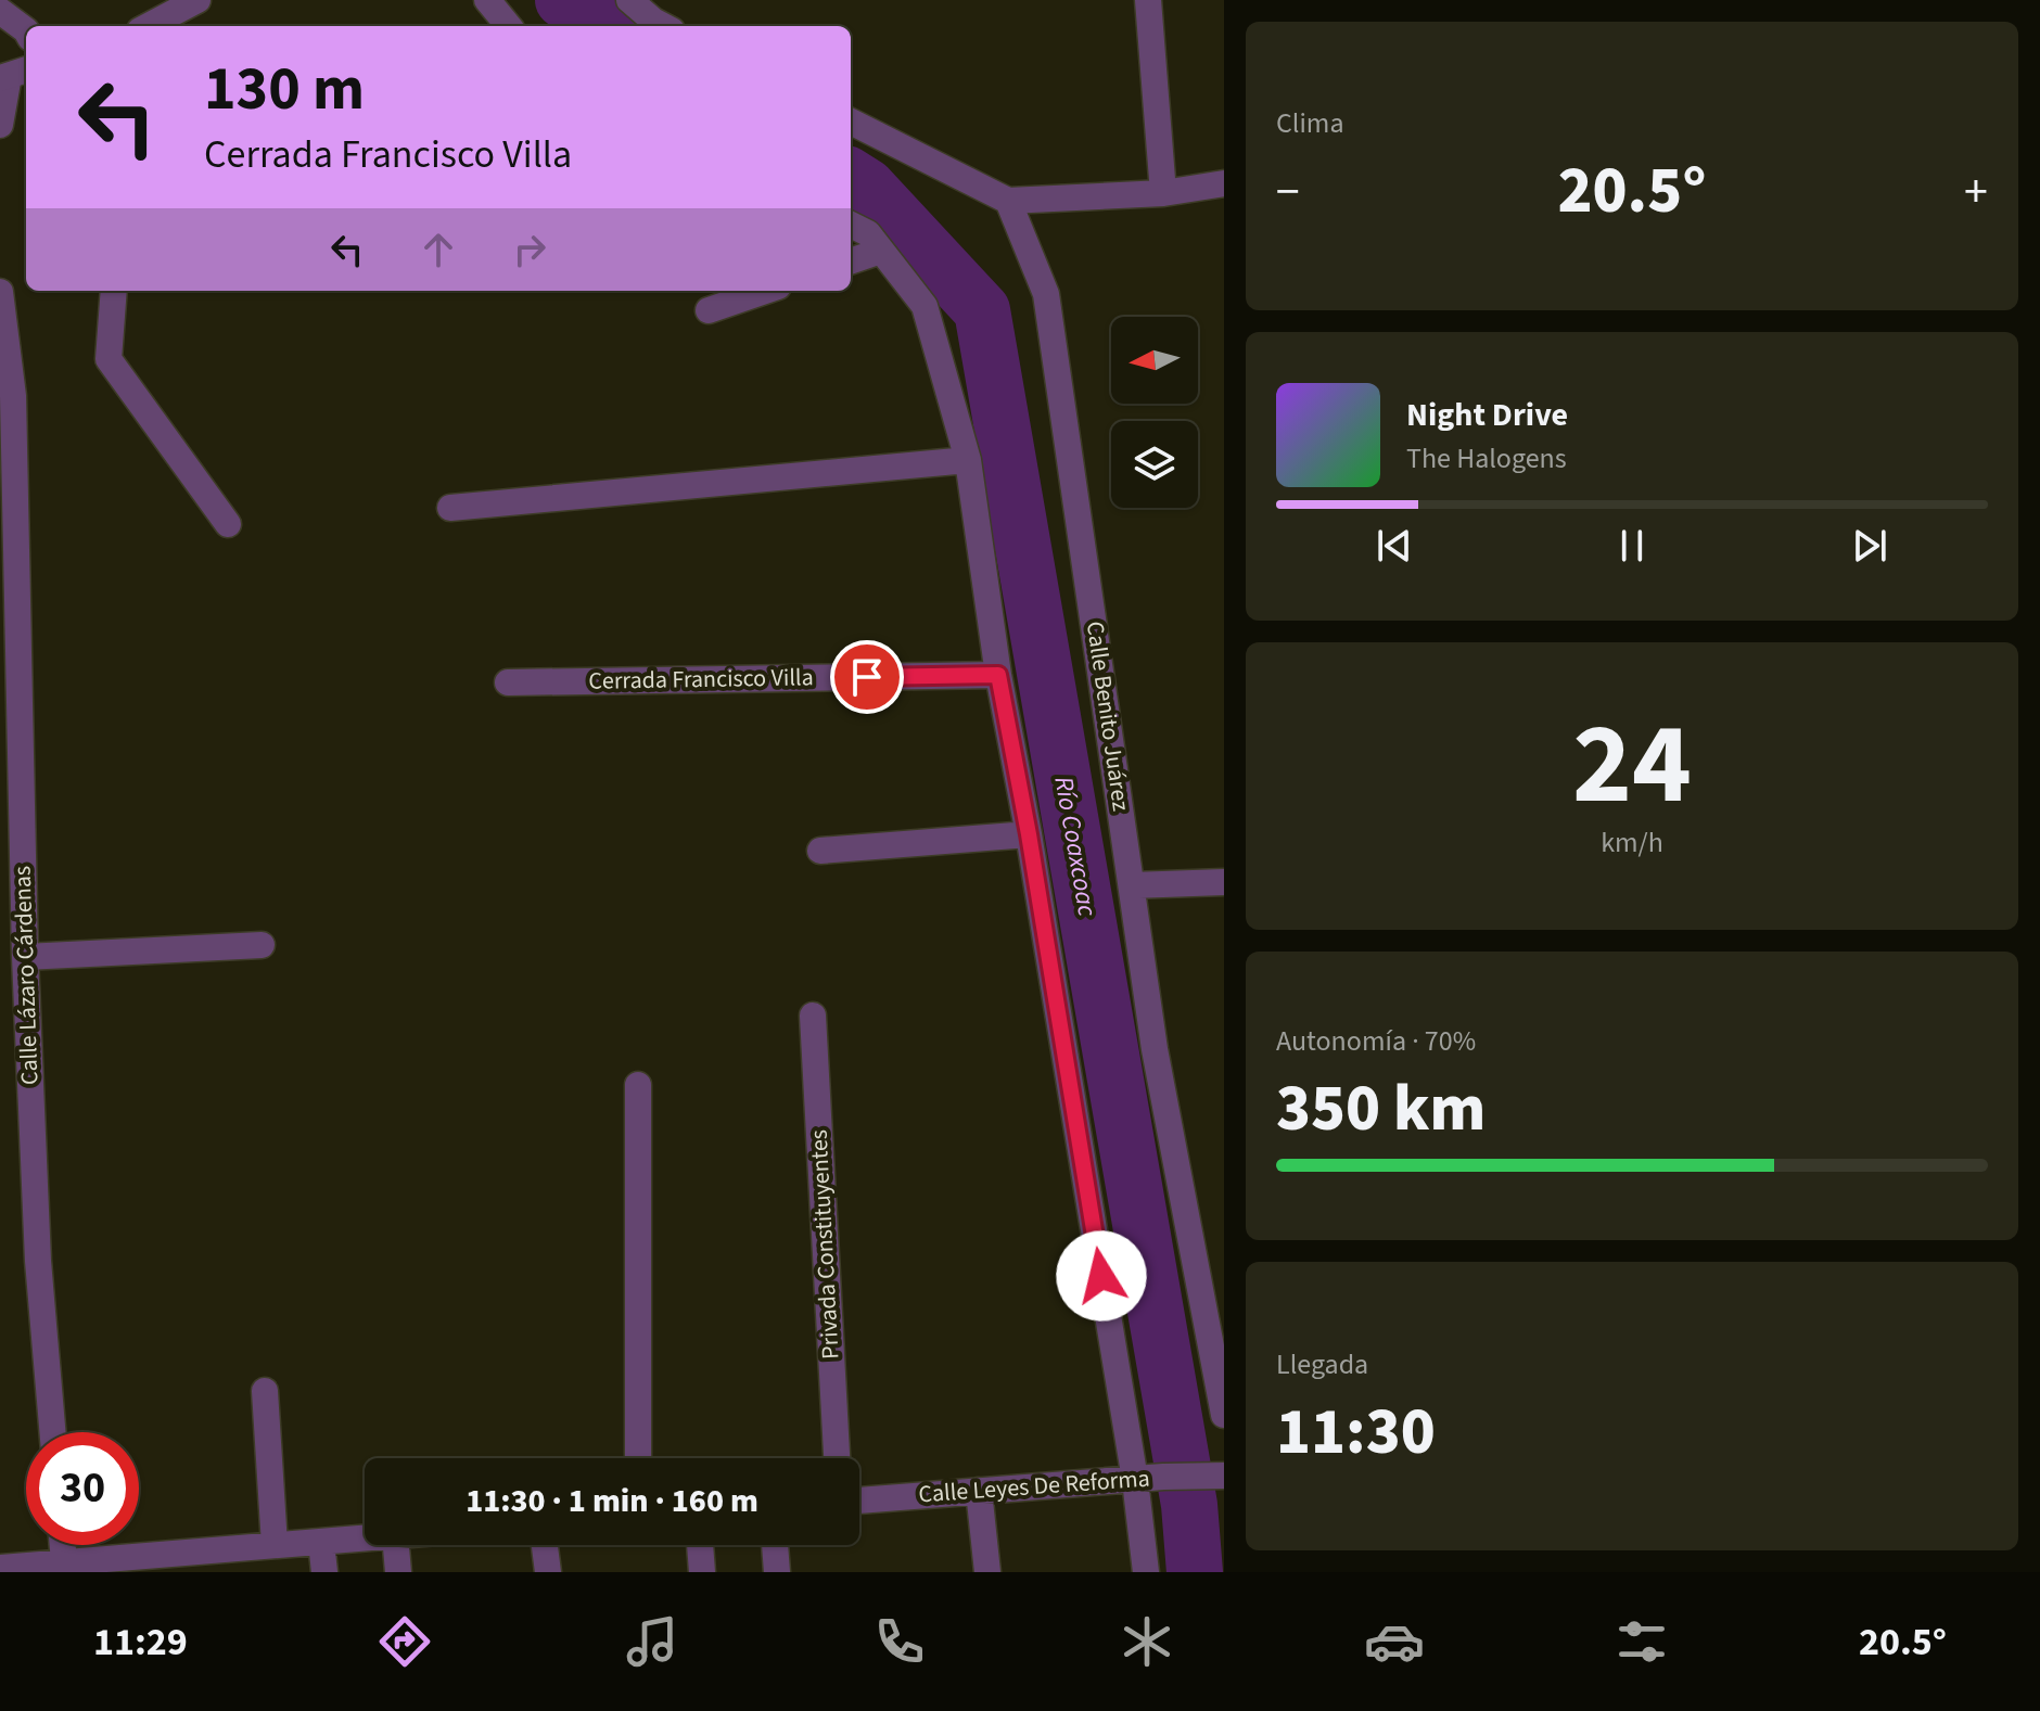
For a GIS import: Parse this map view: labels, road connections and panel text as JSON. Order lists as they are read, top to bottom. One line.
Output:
{"streets":{"street":["Cerrada Francisco Villa","Calle Benito Juárez","Calle Lázaro Cárdenas","Privada Constituyentes","Calle Leyes De Reforma"]},"water":["Río Coaxcoac"],"north":"left","page":{"tile":["Clima",["24","km/h"],["Autonomía · 70%","350 km"],["Llegada","11:30"]],"turn":["130 m","Cerrada Francisco Villa"],"heat":["−","20.5°","+"],"song":["Night Drive","The Halogens"],"limit":"30","trip":"11:30 · 1 min · 160 m","tabs":["11:29","20.5°"]}}
